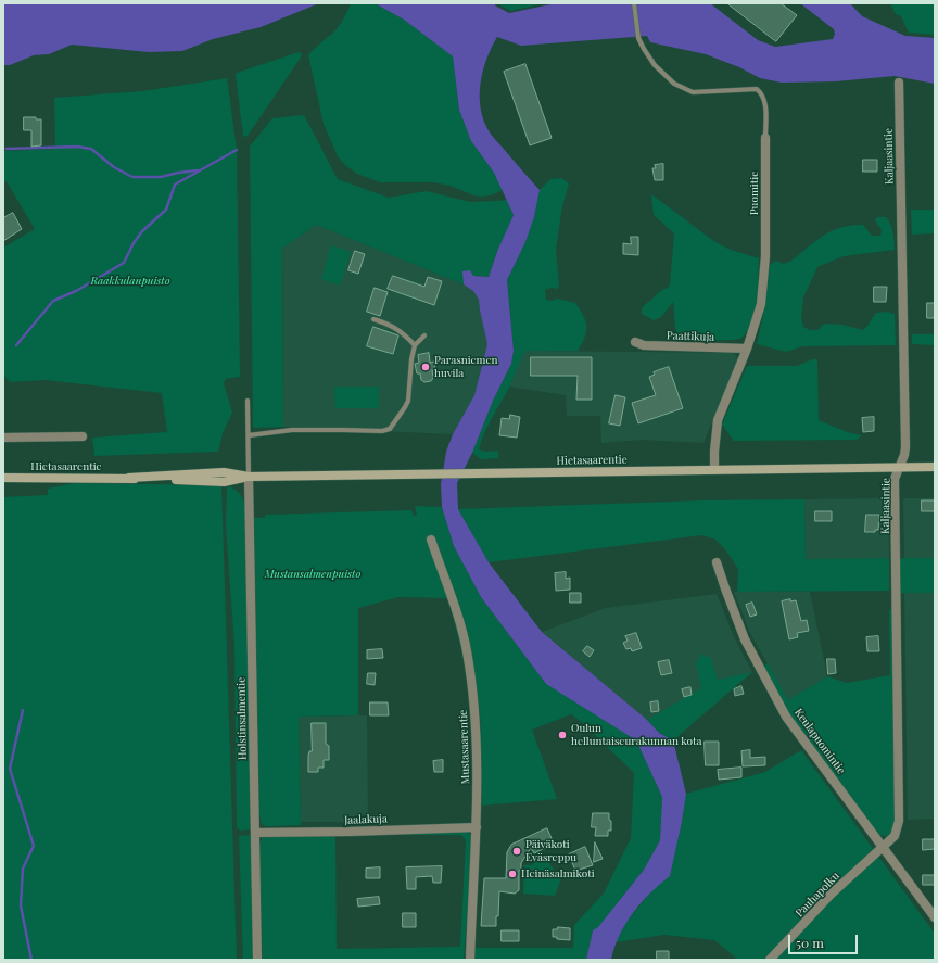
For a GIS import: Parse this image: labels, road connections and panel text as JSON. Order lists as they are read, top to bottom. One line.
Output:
{"streets":{"street":["Kaljaasintie","Puomitie","Paattikuja","Hietasaarentie","Holstinsalmentie","Keulapuomintie","Mustasaarentie","Jaalakuja","Pauhapolku"]},"crossings":[["Kaljaasintie","Hietasaarentie"],["Kaljaasintie","Keulapuomintie"],["Kaljaasintie","Pauhapolku"],["Puomitie","Paattikuja"],["Puomitie","Hietasaarentie"],["Hietasaarentie","Holstinsalmentie"],["Holstinsalmentie","Jaalakuja"],["Keulapuomintie","Pauhapolku"],["Mustasaarentie","Jaalakuja"]],"parks":["Raakkulanpuisto","Mustansalmenpuisto"],"places":["Parasniemen huvila","Oulun helluntaiseurakunnan kota","Päiväkoti Eväsreppu","Heinäsalmikoti"],"scale_bar":"50 m"}
